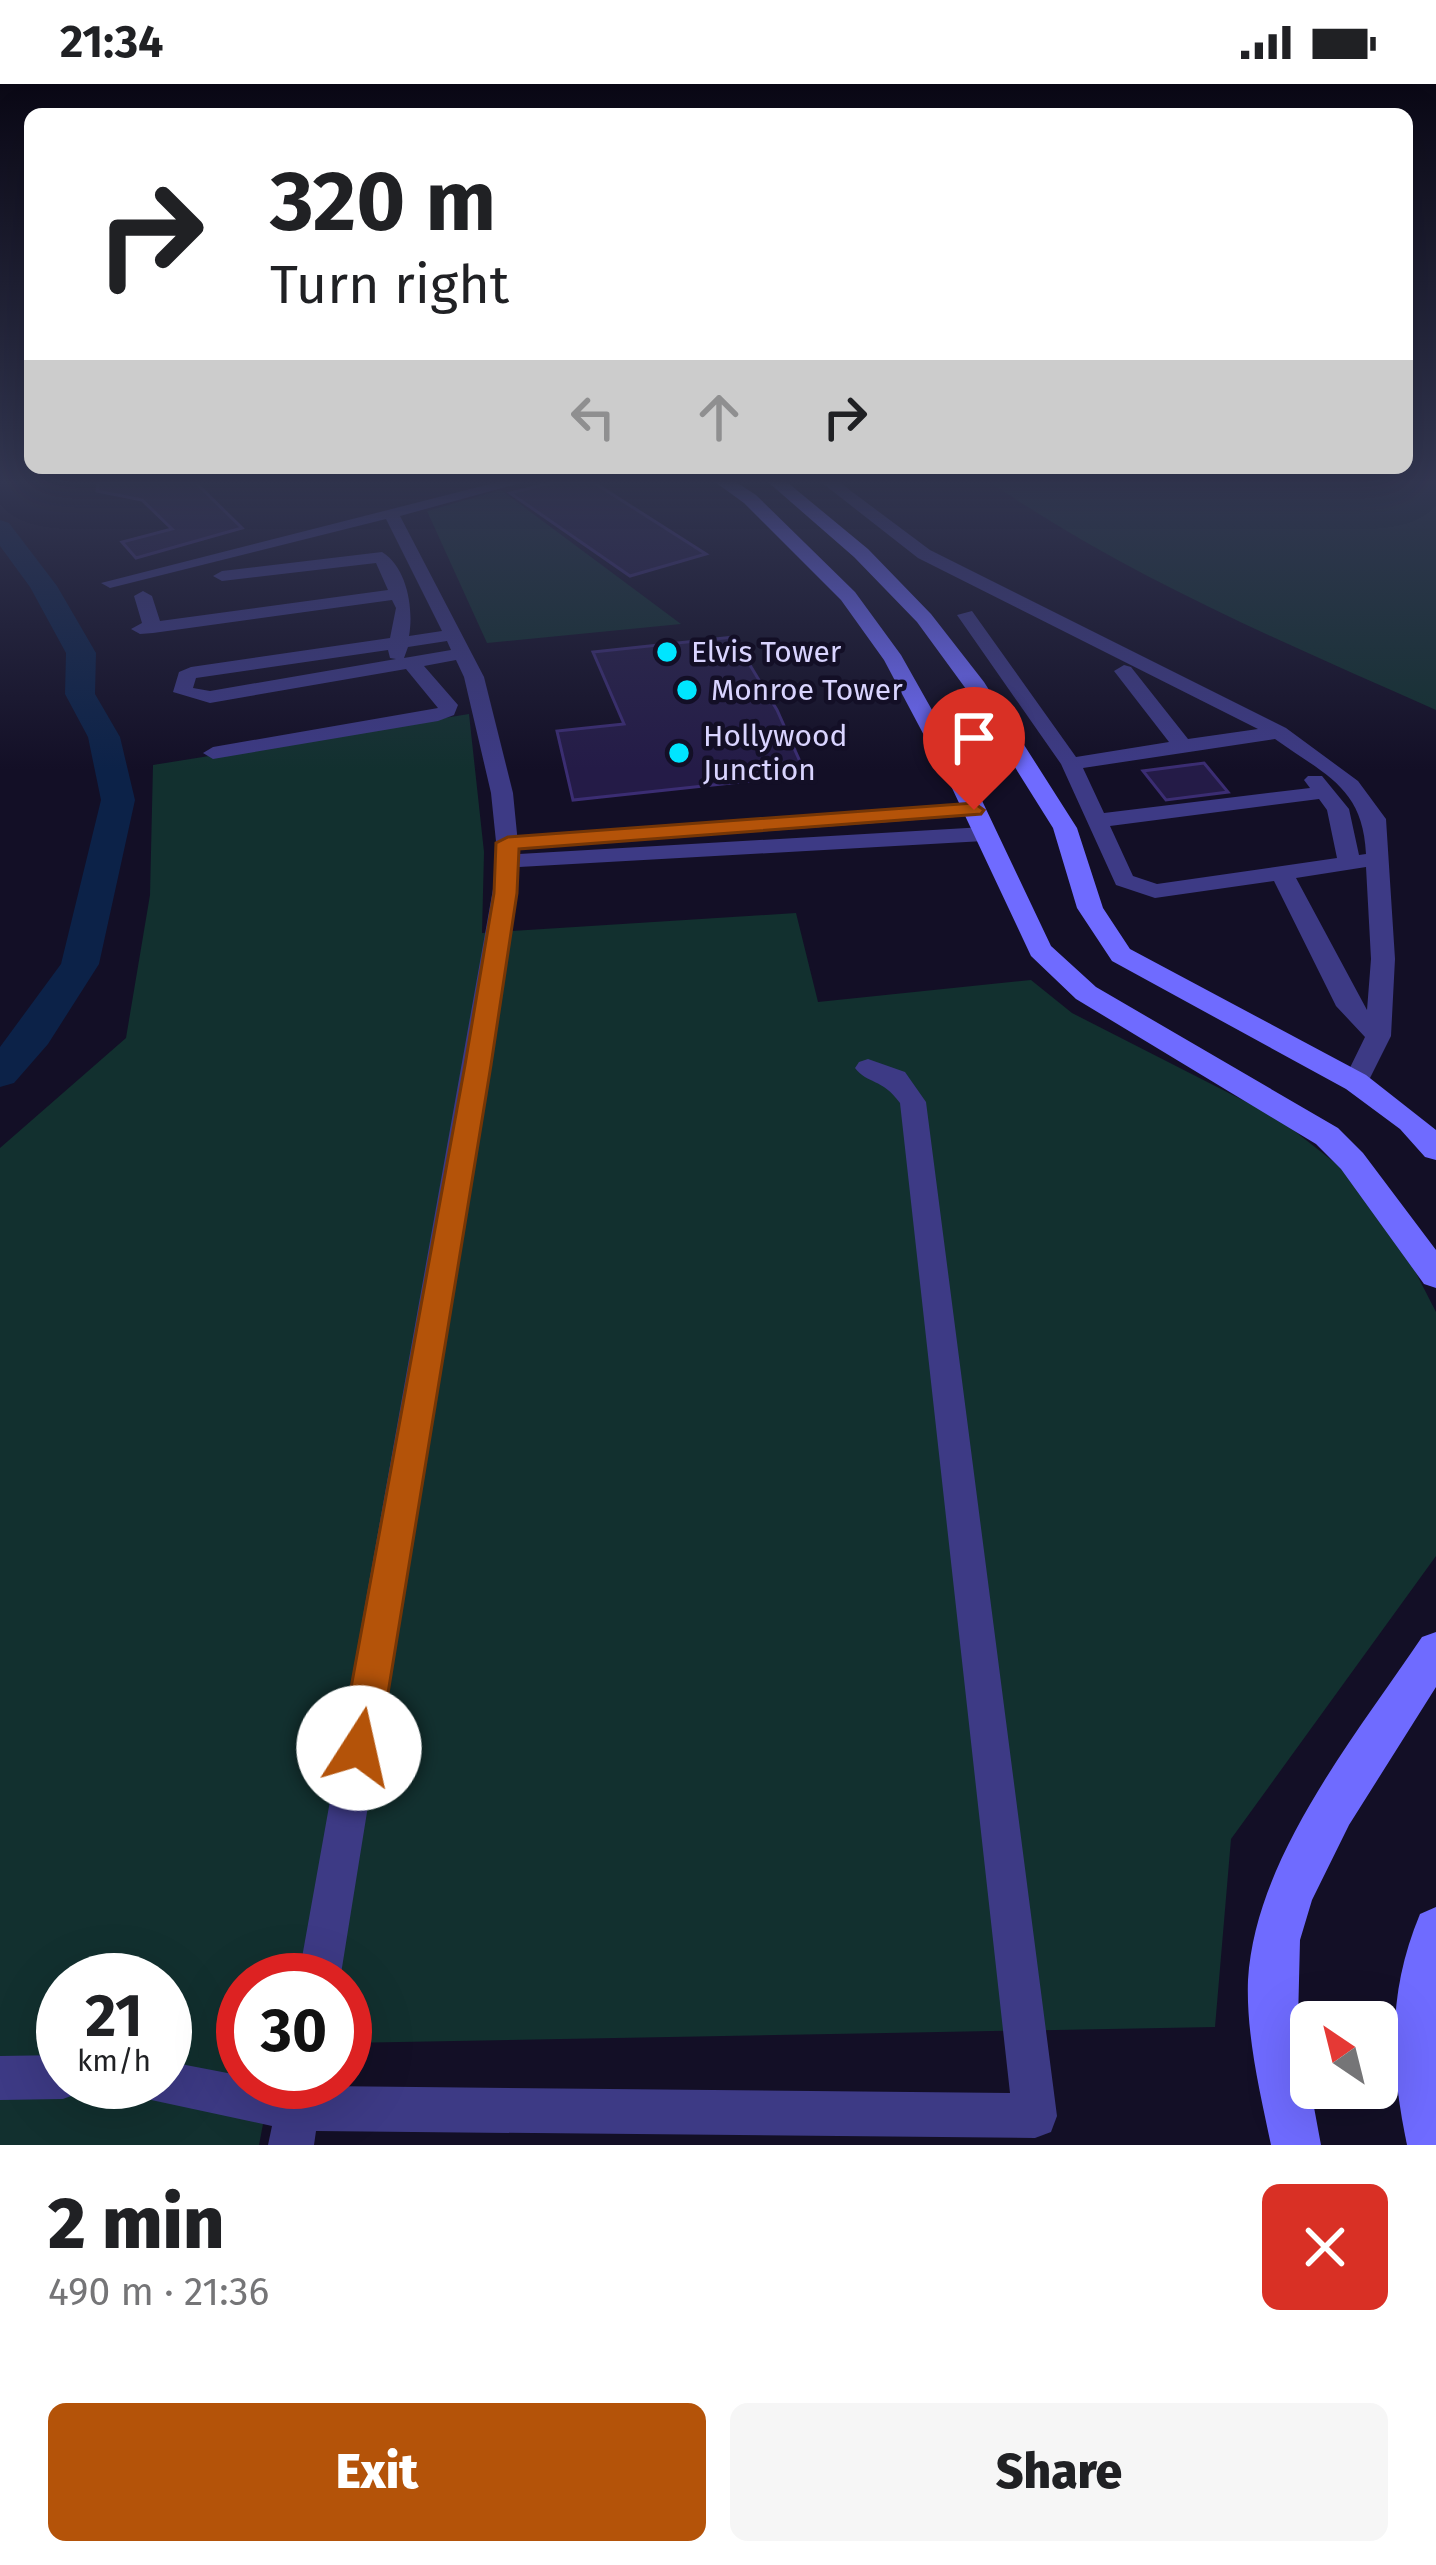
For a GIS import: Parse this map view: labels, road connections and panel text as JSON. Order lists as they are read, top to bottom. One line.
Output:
{"places":["Elvis Tower","Monroe Tower","Hollywood Junction"],"north":"top left","page":{"status":"21:34","turn":["320 m","Turn right"],"speed":"21 km/h","limit":"30","heading":["2 min","490 m · 21:36"],"buttons":["Exit","Share"]}}
